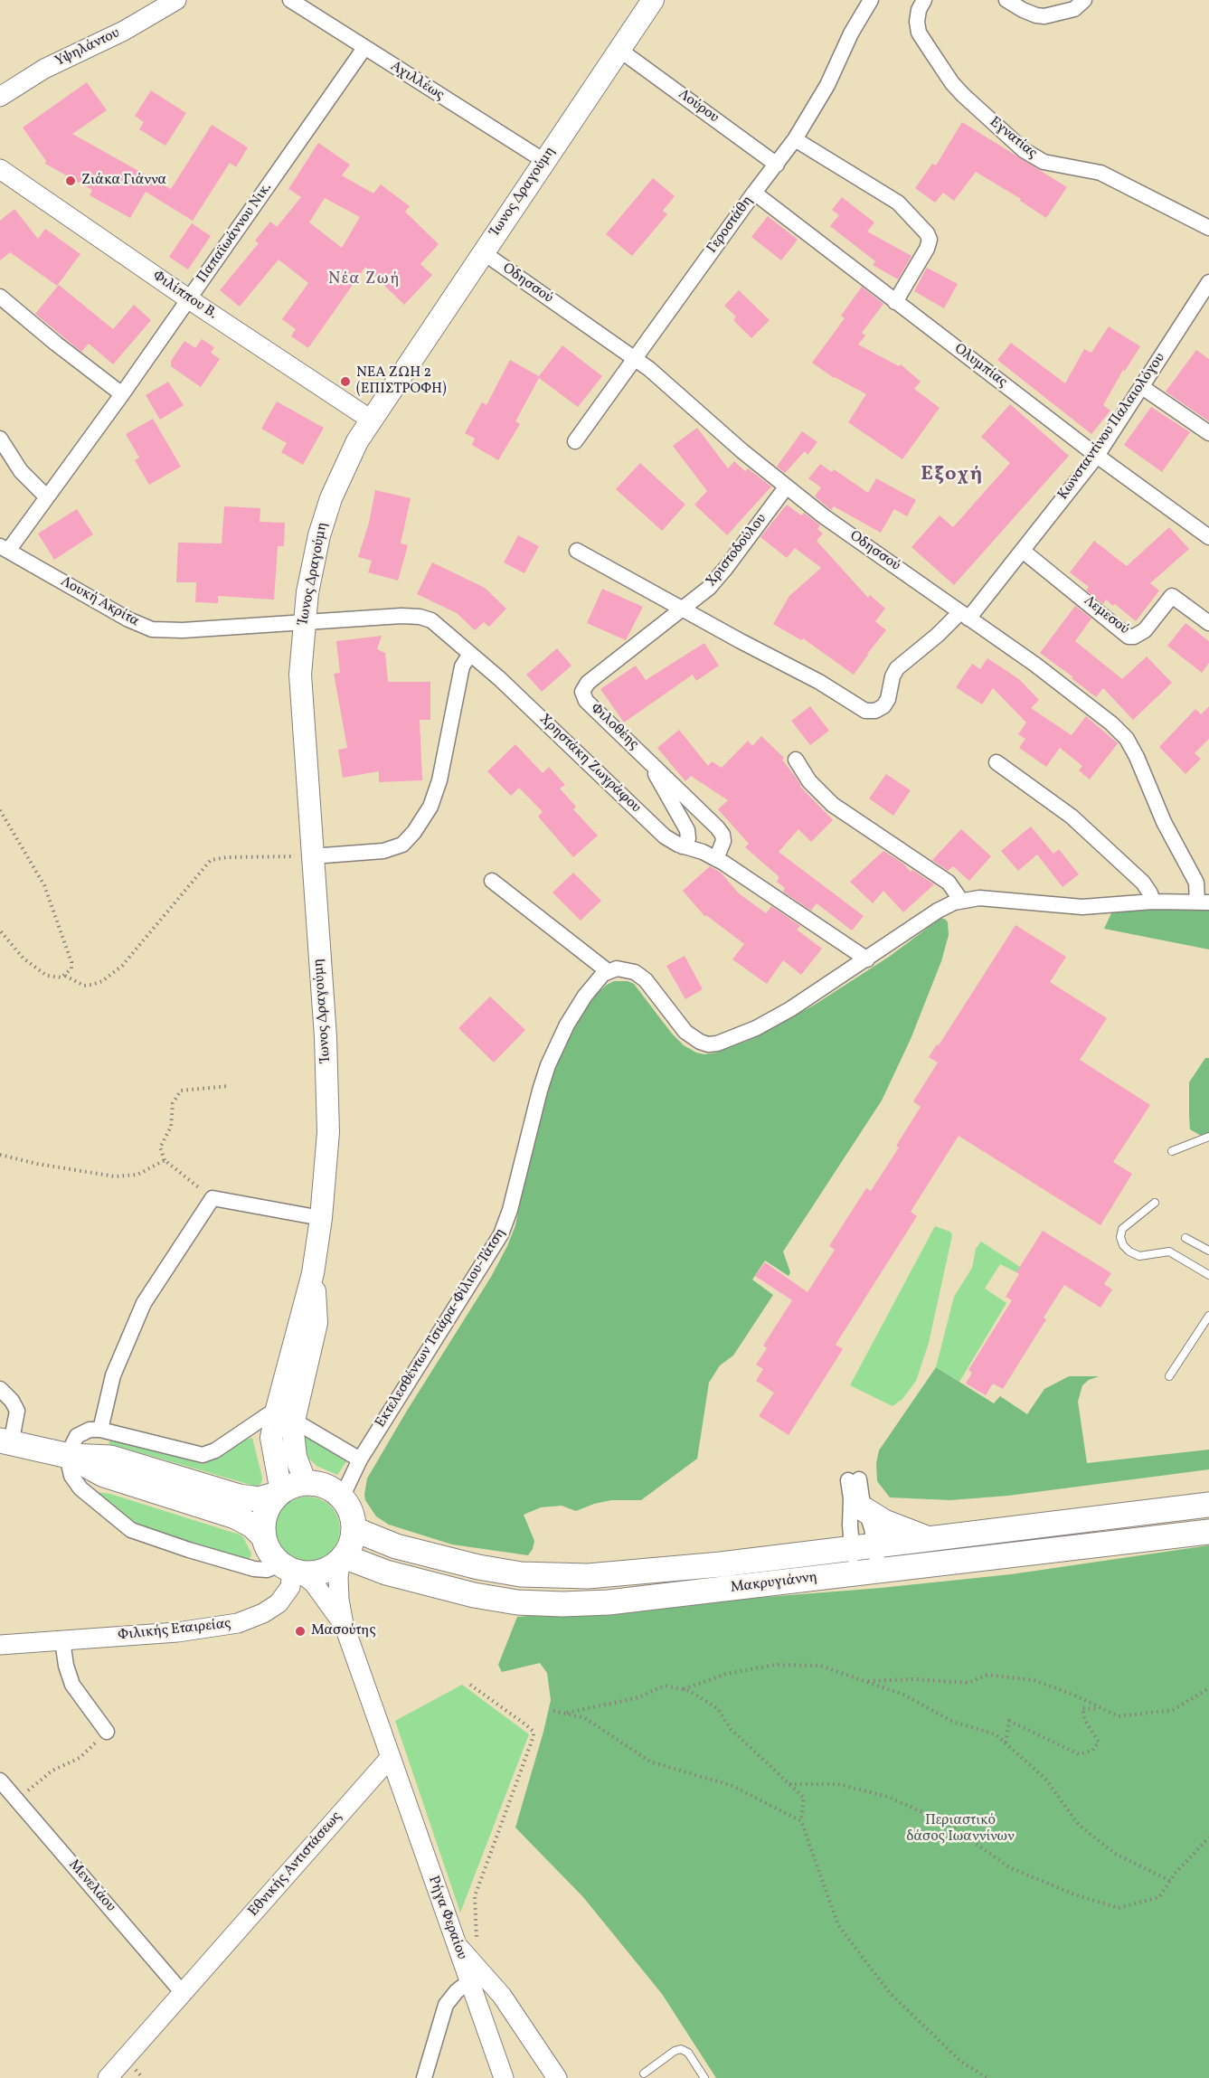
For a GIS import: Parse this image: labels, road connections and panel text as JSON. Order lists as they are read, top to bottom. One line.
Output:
{"streets":{"main road":["Ίωνος Δραγούμη","Μακρυγιάννη"],"street":["Υψηλάντου","Αχιλλέως","Λούρου","Εγνατίας","Γεροστάθη","Παπαϊωάννου Νικ.","Οδησσού","Φιλίππου Β.","Ολυμπίας","Κωνσταντίνου Παλαιολόγου","Χριστοδούλου","Λουκή Ακρίτα","Λεμεσού","Φιλοθέης","Χρηστάκη Ζωγράφου","Εκτελεσθέντων Τσιάρα-Φίλιου-Τάτση","Φιλικής Εταιρείας","Εθνικής Αντιστάσεως","Μενελάου","Ρήγα Φεραίου"]},"crossings":[["Αχιλλέως","Ίωνος Δραγούμη"],["Αχιλλέως","Παπαϊωάννου Νικ."],["Λούρου","Ίωνος Δραγούμη"],["Λούρου","Γεροστάθη"],["Ίωνος Δραγούμη","Οδησσού"],["Ίωνος Δραγούμη","Φιλίππου Β."],["Ίωνος Δραγούμη","Λουκή Ακρίτα"],["Ίωνος Δραγούμη","Χρηστάκη Ζωγράφου"],["Γεροστάθη","Οδησσού"],["Γεροστάθη","Ολυμπίας"],["Παπαϊωάννου Νικ.","Φιλίππου Β."],["Παπαϊωάννου Νικ.","Λουκή Ακρίτα"],["Οδησσού","Κωνσταντίνου Παλαιολόγου"],["Οδησσού","Χριστοδούλου"],["Ολυμπίας","Κωνσταντίνου Παλαιολόγου"],["Κωνσταντίνου Παλαιολόγου","Χριστοδούλου"],["Κωνσταντίνου Παλαιολόγου","Λεμεσού"],["Κωνσταντίνου Παλαιολόγου","Φιλοθέης"],["Χριστοδούλου","Φιλοθέης"],["Λουκή Ακρίτα","Χρηστάκη Ζωγράφου"],["Φιλοθέης","Χρηστάκη Ζωγράφου"],["Εκτελεσθέντων Τσιάρα-Φίλιου-Τάτση","Μακρυγιάννη"],["Εκτελεσθέντων Τσιάρα-Φίλιου-Τάτση","Φιλικής Εταιρείας"],["Μακρυγιάννη","Φιλικής Εταιρείας"],["Εθνικής Αντιστάσεως","Μενελάου"],["Εθνικής Αντιστάσεως","Ρήγα Φεραίου"]],"districts":["Νέα Ζωή","Εξοχή"],"parks":["Περιαστικό δάσος Ιωαννίνων"],"places":["Ζιάκα Γιάννα","ΝΕΑ ΖΩΗ 2 (ΕΠΙΣΤΡΟΦΗ)","Μασούτης"]}
